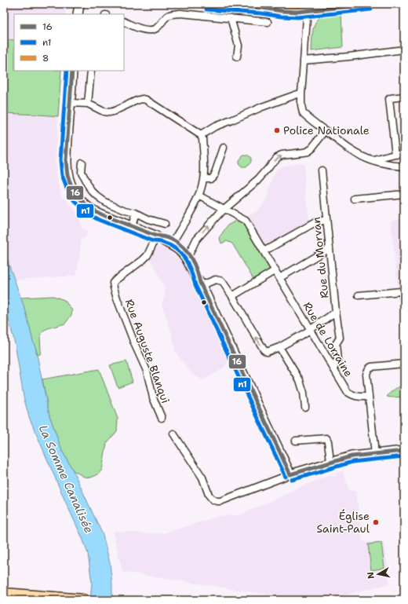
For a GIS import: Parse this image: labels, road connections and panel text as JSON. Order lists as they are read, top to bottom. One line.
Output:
{"streets":{"street":["Rue du Morvan","Rue de Lorraine","Rue Auguste Blanqui"]},"crossings":[["Rue du Morvan","Rue de Lorraine"]],"water":["La Somme Canalisée"],"places":["Police Nationale","Église Saint-Paul"],"lines":["transit line 16","transit line 8","transit line n1"],"legend":["16","n1","8"],"north":"left"}
